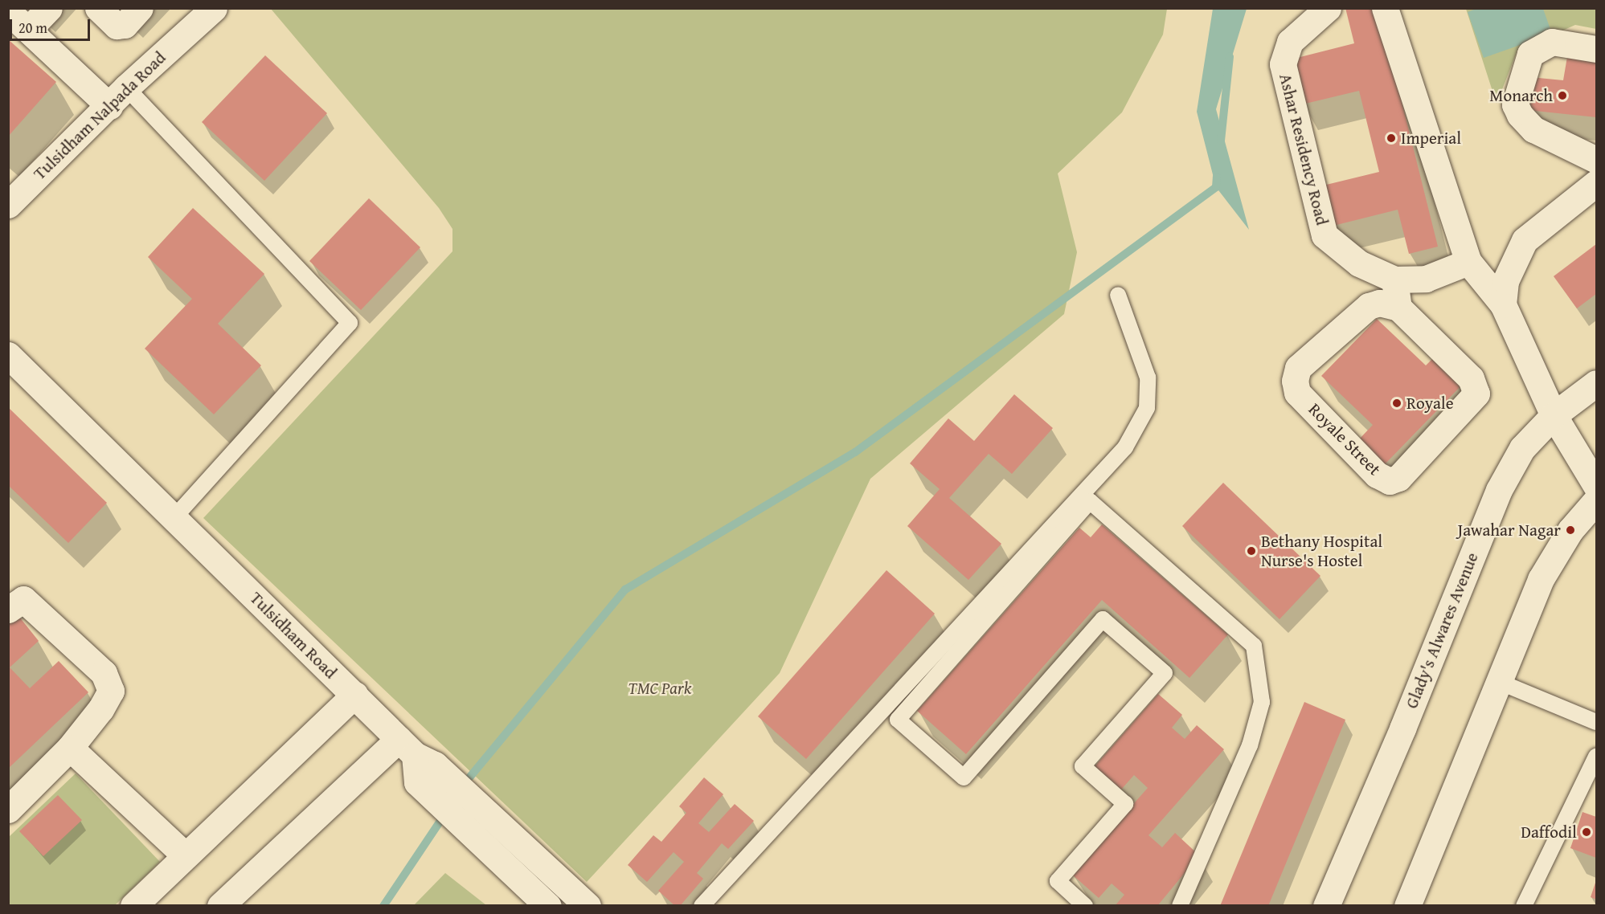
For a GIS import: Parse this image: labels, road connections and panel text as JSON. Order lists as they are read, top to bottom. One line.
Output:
{"streets":{"street":["Tulsidham Nalpada Road","Ashar Residency Road","Royale Street","Glady's Alwares Avenue","Tulsidham Road"]},"parks":["TMC Park"],"places":["Monarch","Imperial","Royale","Jawahar Nagar","Bethany Hospital Nurse's Hostel","Daffodil"],"scale_bar":"20 m"}
